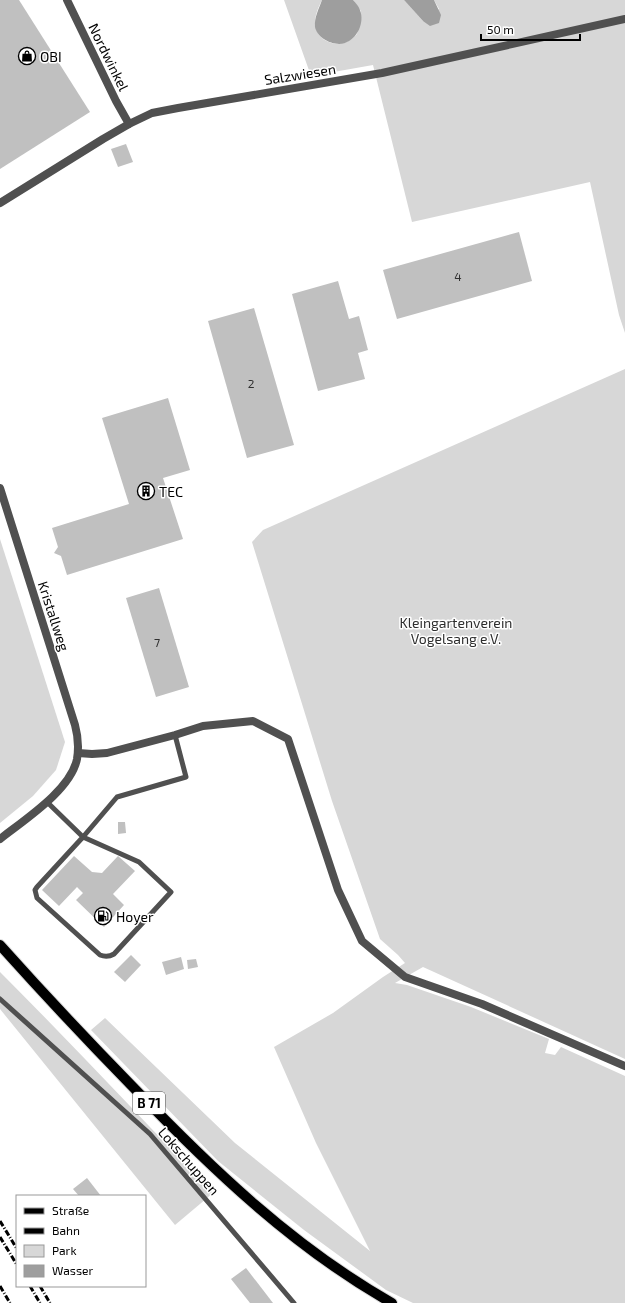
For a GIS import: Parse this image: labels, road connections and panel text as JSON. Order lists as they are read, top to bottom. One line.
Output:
{"streets":{"main road":["B 71"],"street":["Nordwinkel","Salzwiesen","Kristallweg"],"lane":["Lokschuppen"]},"crossings":[["Nordwinkel","Salzwiesen"]],"parks":["Kleingartenverein Vogelsang e.V."],"places":{"shop":["OBI"],"building":["TEC"],"fuel station":["Hoyer"]},"house_numbers":["4","2","7"],"legend":["Straße","Bahn","Park","Wasser"],"scale_bar":"50 m"}
